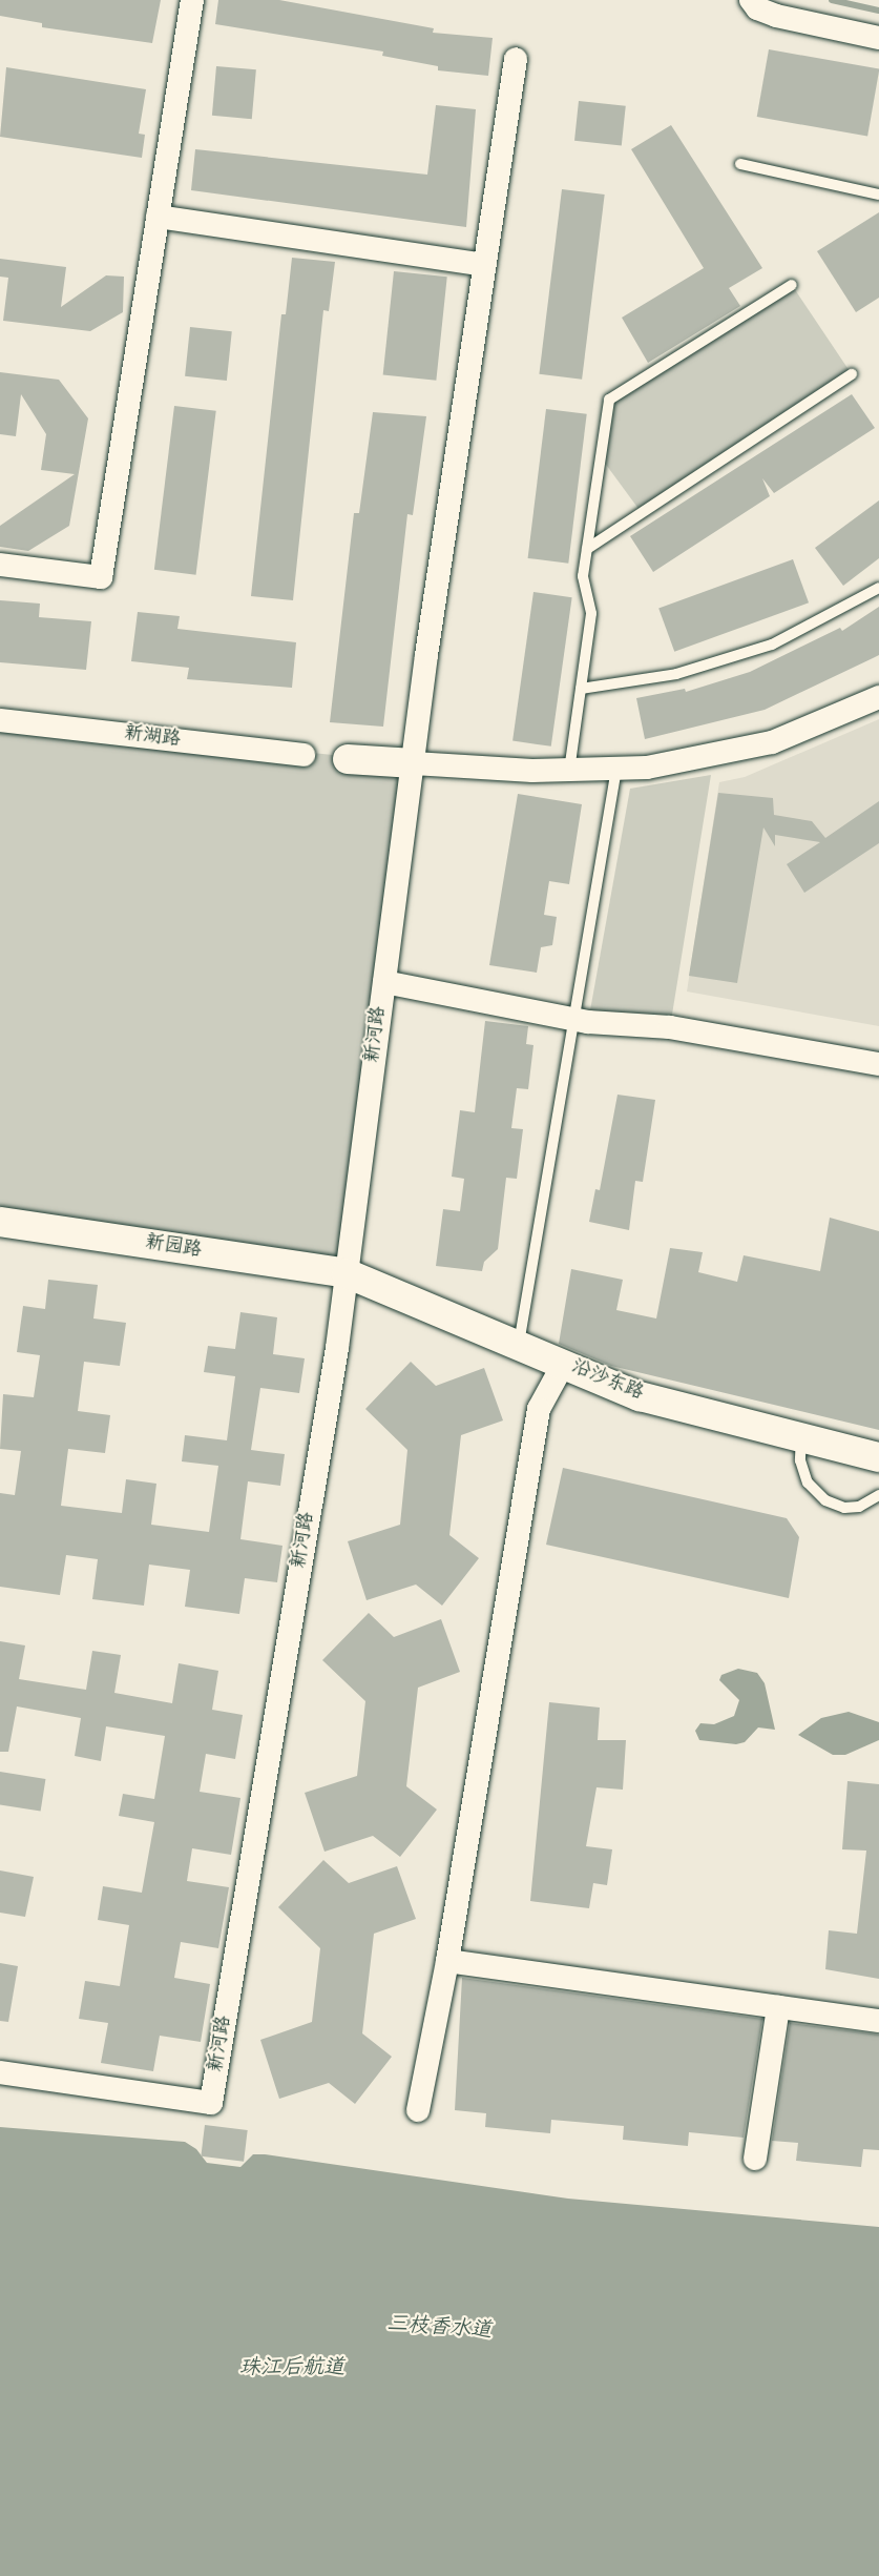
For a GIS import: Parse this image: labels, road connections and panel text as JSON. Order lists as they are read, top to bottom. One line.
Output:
{"streets":{"street":["新湖路","新河路","新园路","沿沙东路"]},"crossings":[["新河路","新园路"],["新河路","沿沙东路"],["新园路","沿沙东路"]],"water":["三枝香水道","珠江后航道"]}
